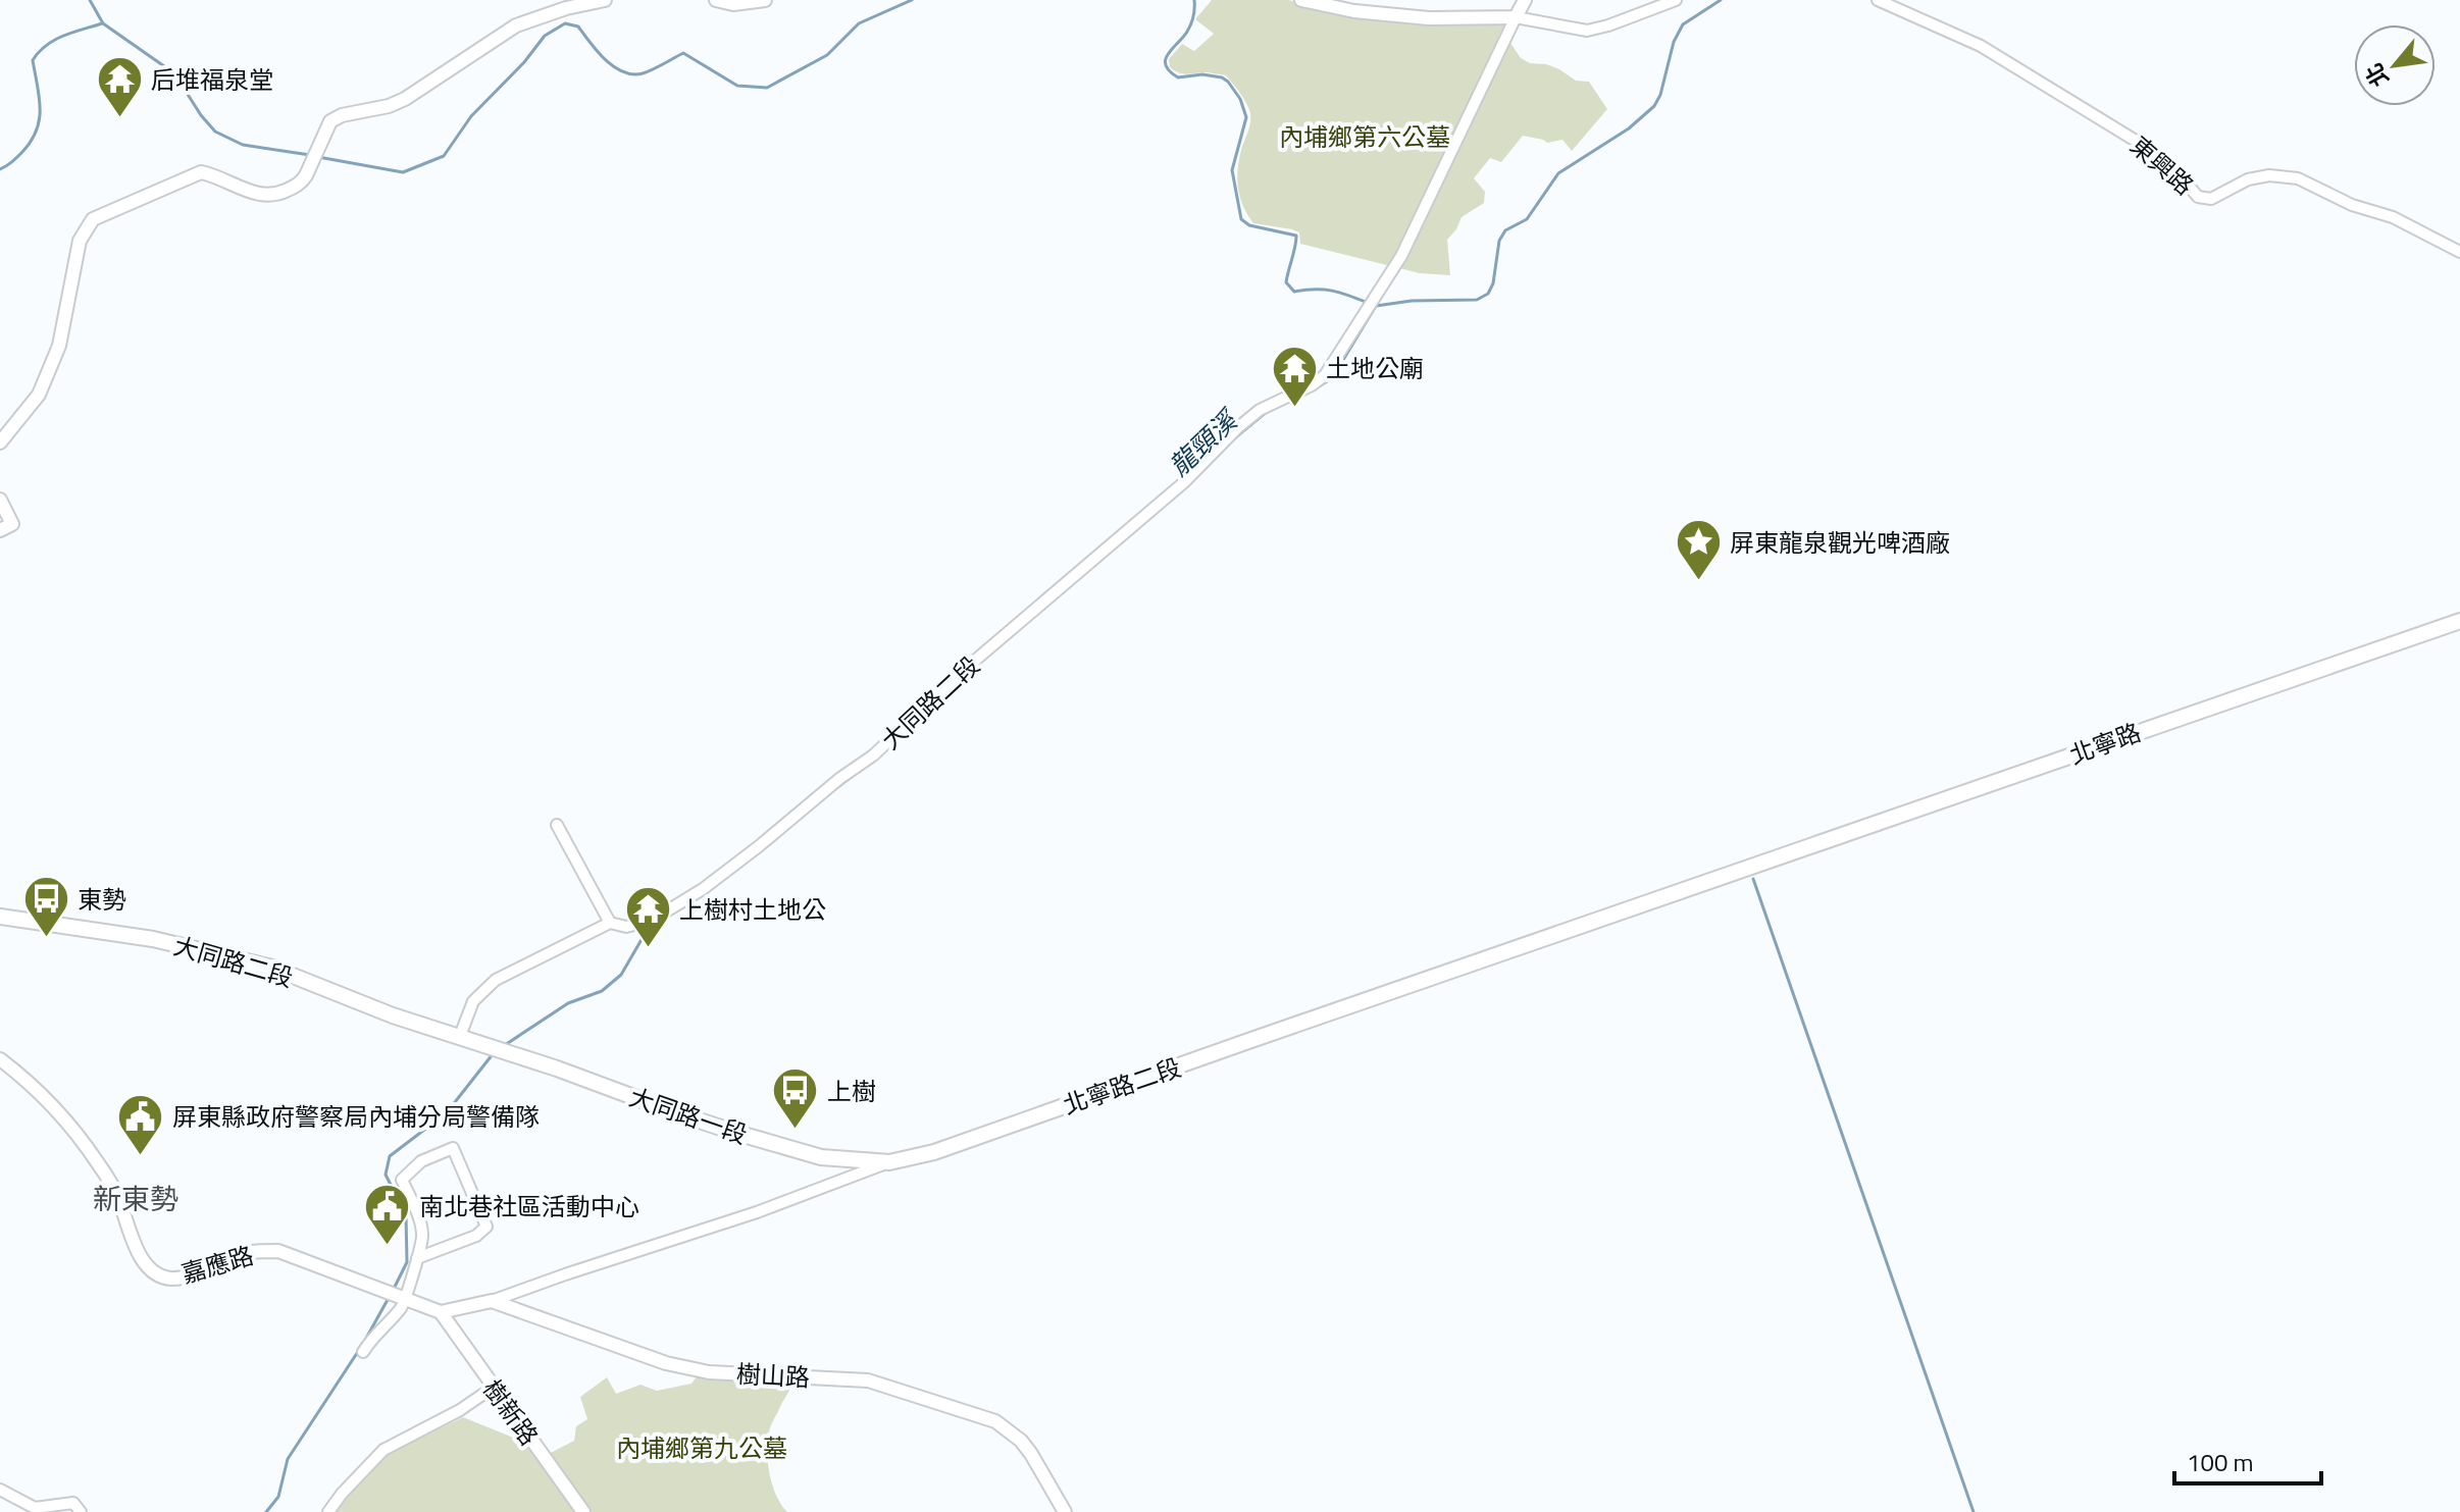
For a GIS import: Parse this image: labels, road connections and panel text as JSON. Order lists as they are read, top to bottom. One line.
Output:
{"streets":{"main road":["大同路二段","北寧路","北寧路二段","大同路一段"],"street":["東興路","嘉應路","樹山路","樹新路"]},"crossings":[["大同路二段","大同路一段"],["北寧路","北寧路二段"],["北寧路二段","大同路一段"],["北寧路二段","樹山路"],["嘉應路","樹新路"]],"districts":["新東勢"],"water":["龍頸溪"],"parks":["內埔鄉第六公墓","內埔鄉第九公墓"],"places":{"temple":["后堆福泉堂","土地公廟","上樹村土地公"],"place":["屏東龍泉觀光啤酒廠"],"bus stop":["東勢","上樹"],"public building":["屏東縣政府警察局內埔分局警備隊","南北巷社區活動中心"]},"scale_bar":"100 m","north":"bottom left"}
